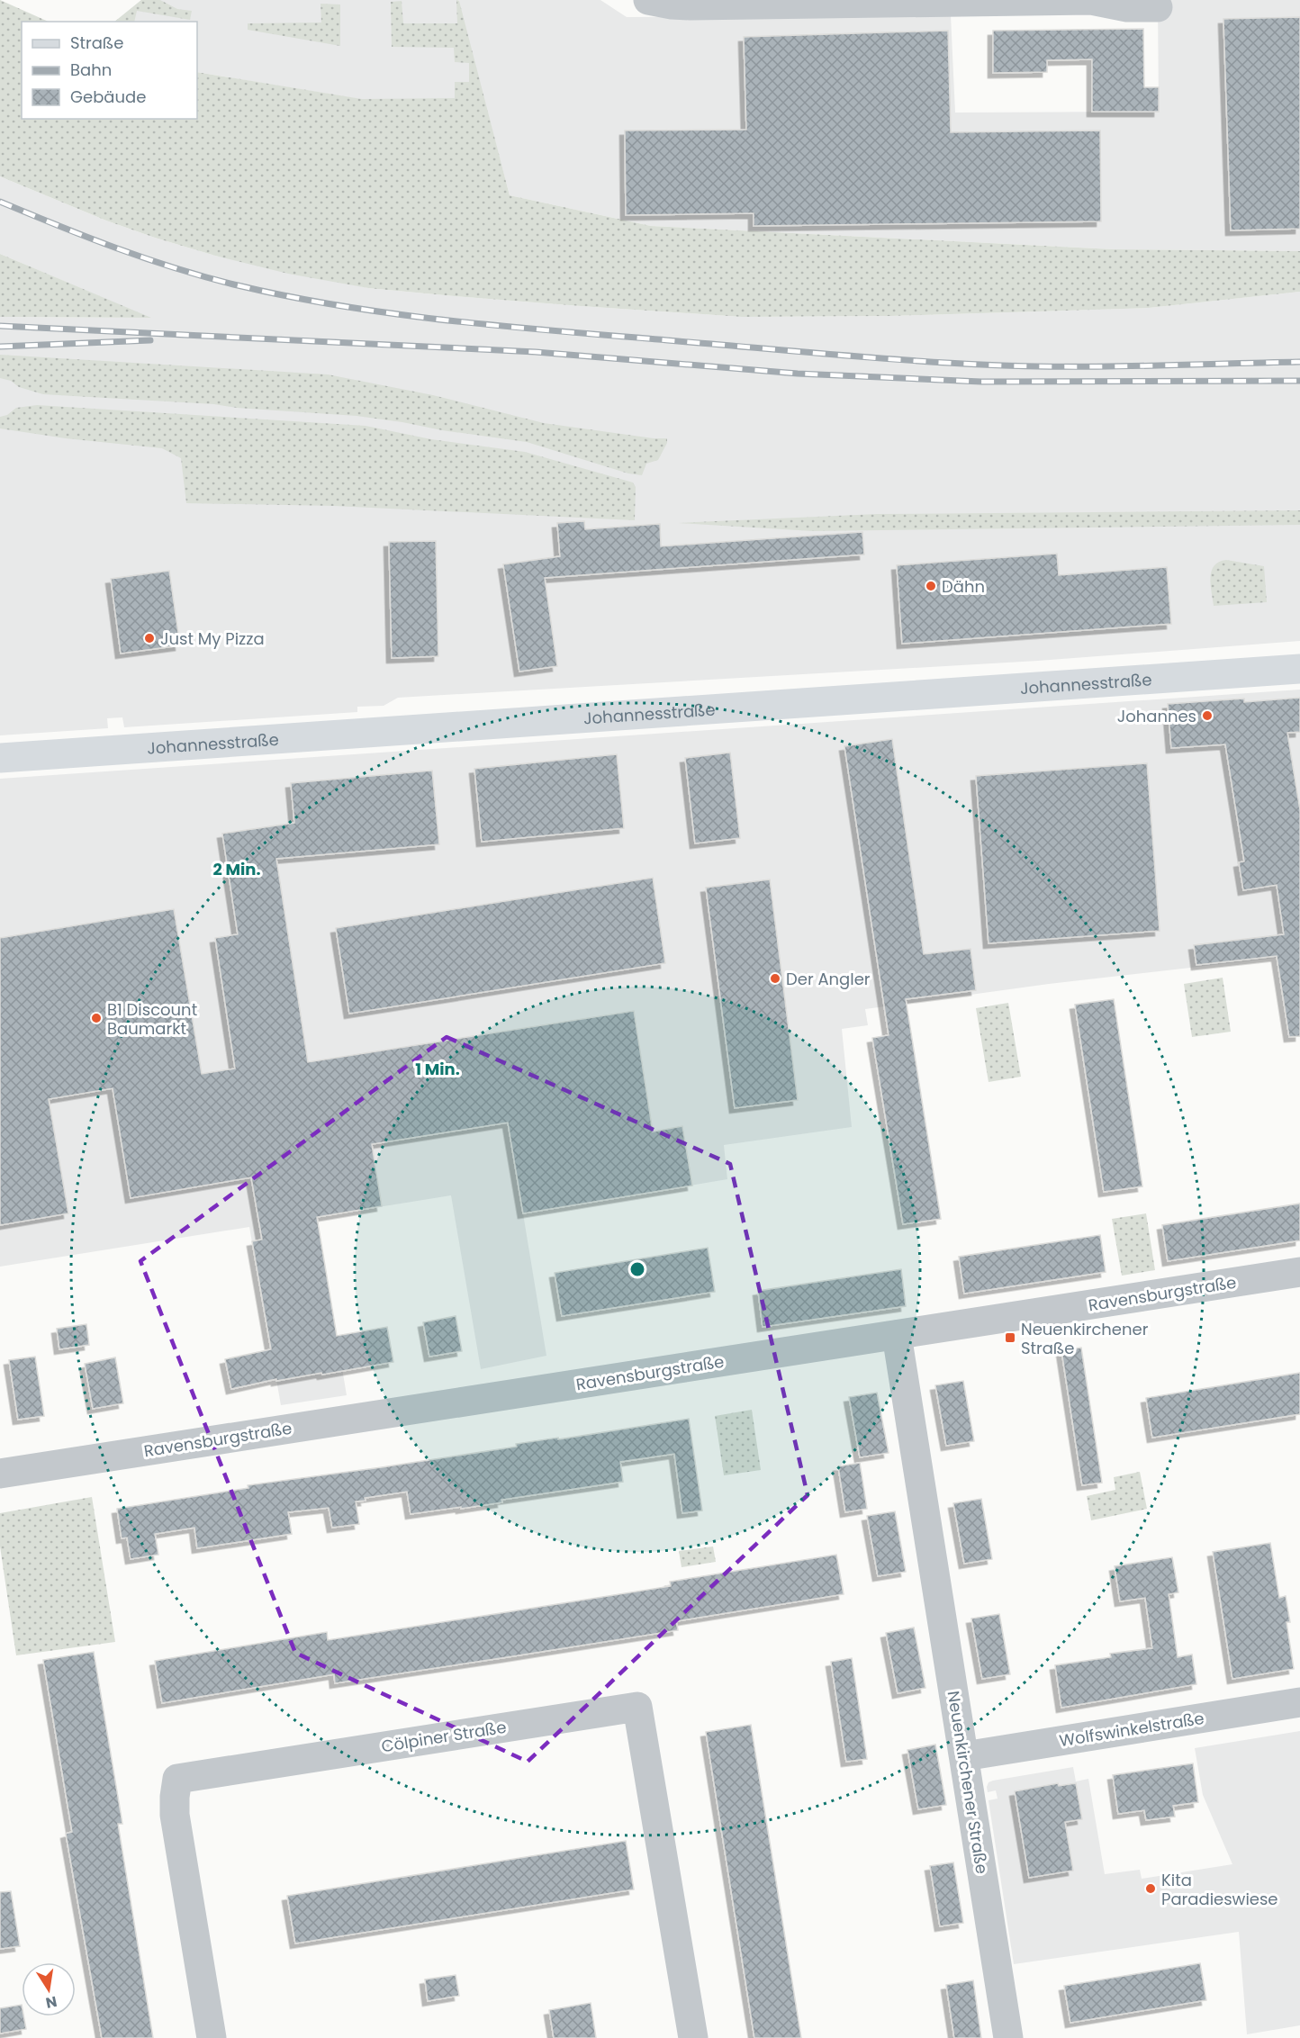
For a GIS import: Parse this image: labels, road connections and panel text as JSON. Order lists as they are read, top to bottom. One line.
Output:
{"streets":{"main road":["Johannesstraße"],"street":["Ravensburgstraße","Wolfswinkelstraße","Cölpiner Straße","Neuenkirchener Straße"]},"crossings":[["Ravensburgstraße","Neuenkirchener Straße"],["Wolfswinkelstraße","Neuenkirchener Straße"]],"places":{"other":["Dähn","Just My Pizza","Johannes","Der Angler","B1 Discount Baumarkt","Kita Paradieswiese"],"transit":["Neuenkirchener Straße"]},"legend":["Straße","Bahn","Gebäude"],"north":"bottom","rings":["2 Min.","1 Min."]}
